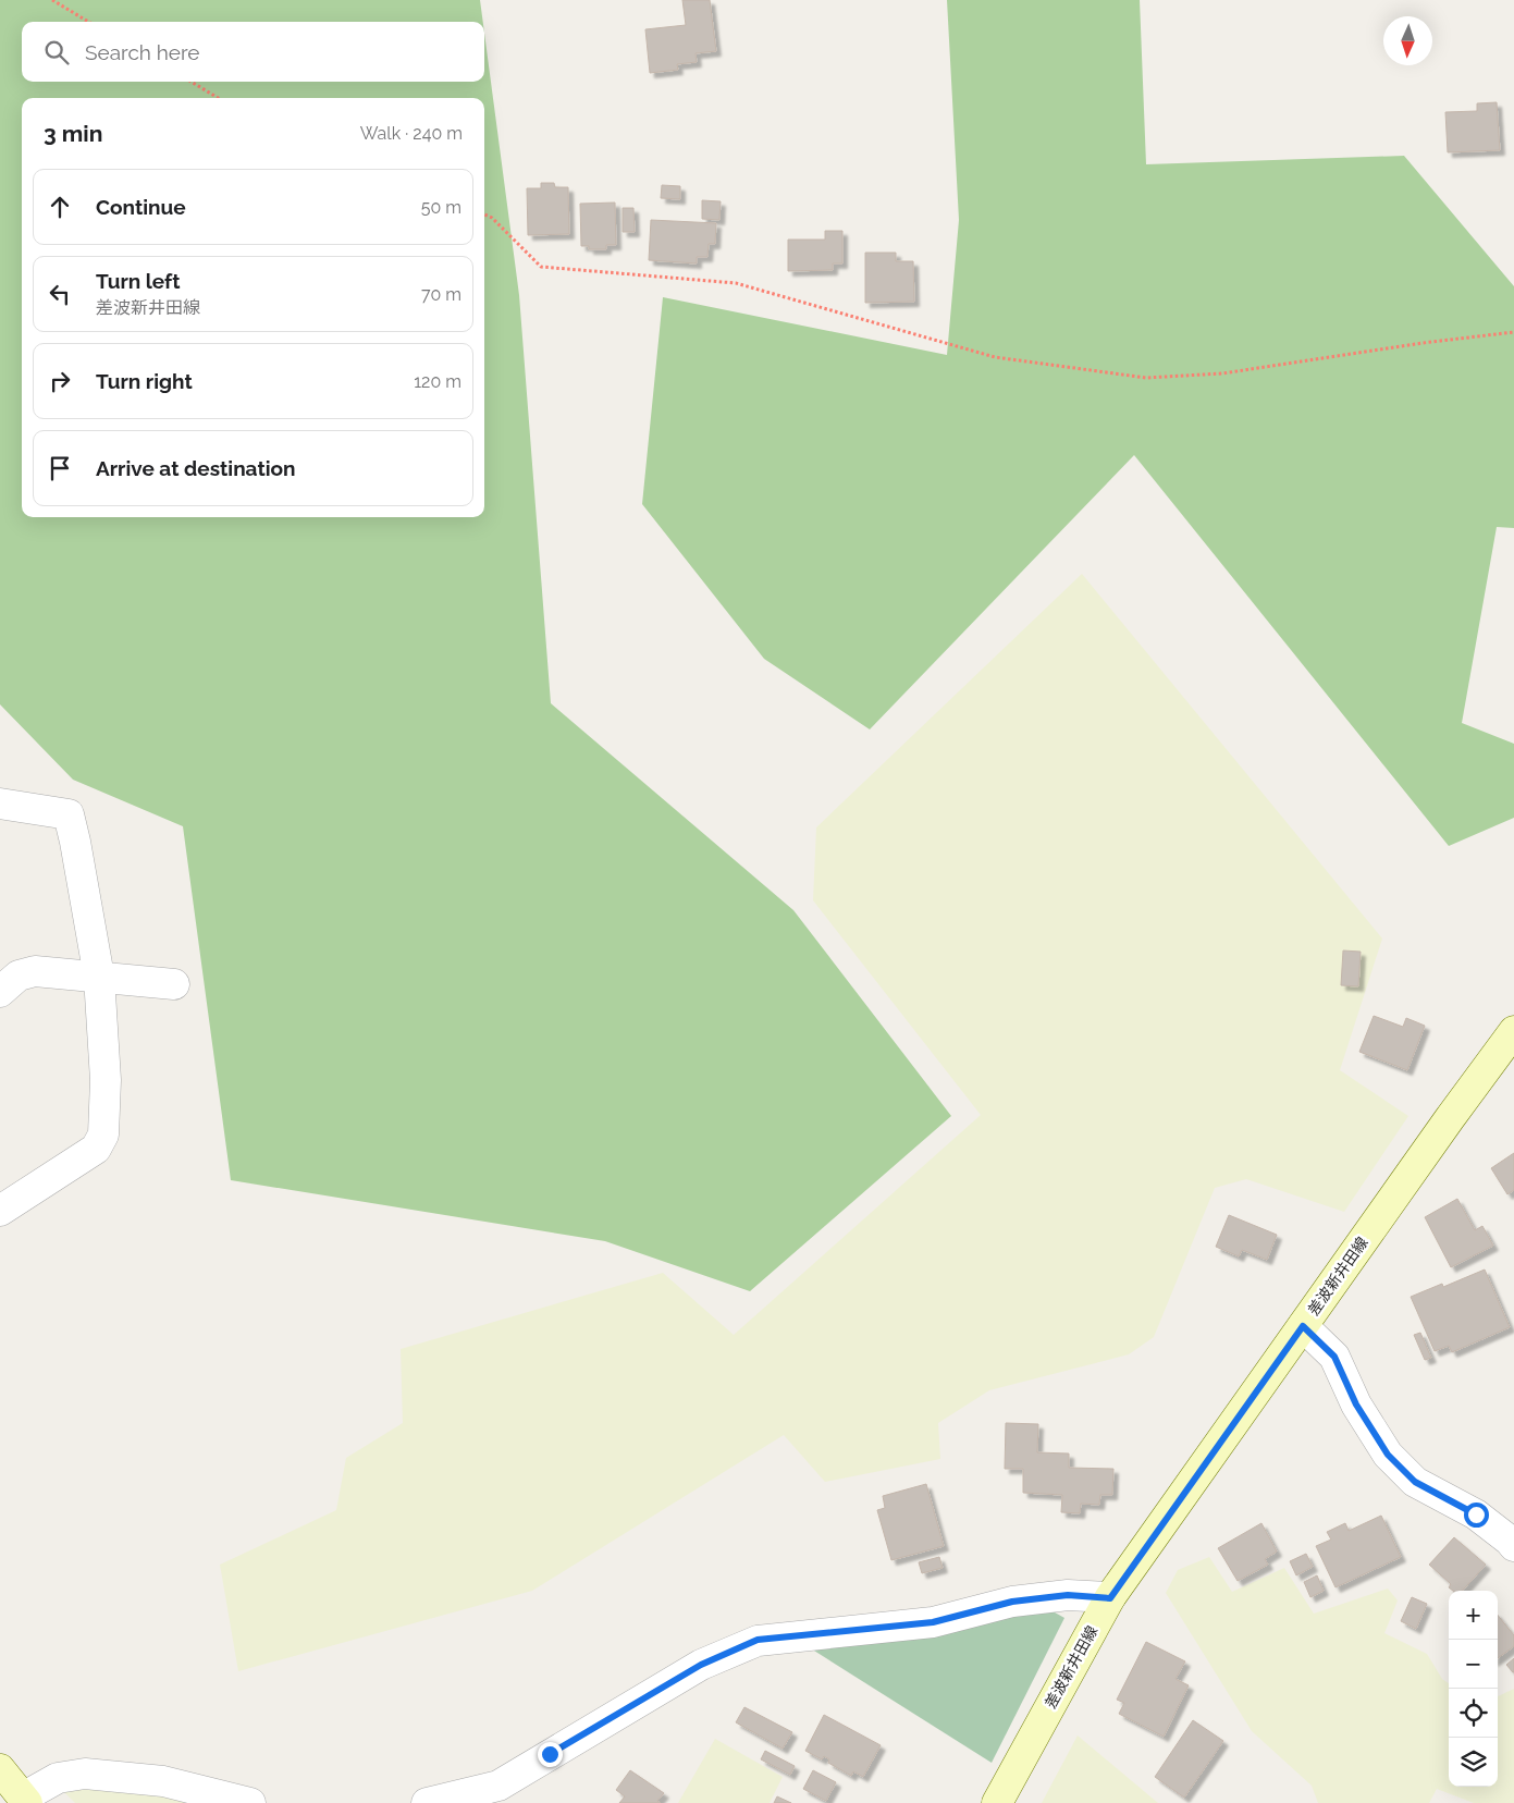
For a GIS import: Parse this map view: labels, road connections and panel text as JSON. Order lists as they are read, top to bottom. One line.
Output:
{"streets":{"main road":["差波新井田線"]},"north":"bottom","page":{"search":"Search here","heading":["3 min","Walk · 240 m"],"list":[["Continue","50 m"],["Turn left","差波新井田線","70 m"],["Turn right","120 m"],"Arrive at destination"],"map_buttons":["+","−"]}}
